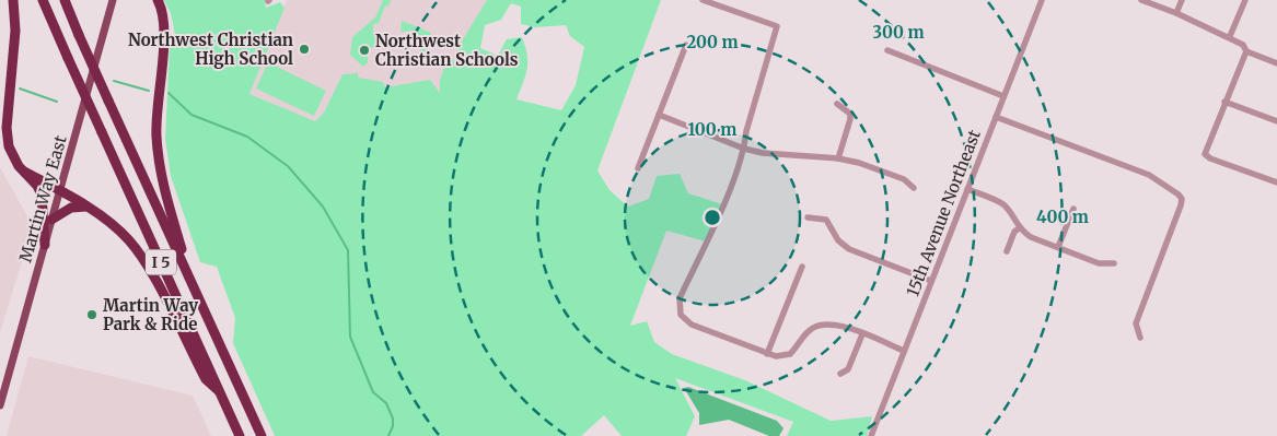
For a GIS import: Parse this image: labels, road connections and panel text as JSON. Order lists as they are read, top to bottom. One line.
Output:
{"streets":{"highway":["I 5"],"main road":["Martin Way East"],"street":["15th Avenue Northeast"]},"places":["Northwest Christian High School","Northwest Christian Schools","Martin Way Park & Ride"],"rings":["300 m","200 m","100 m","400 m"]}
